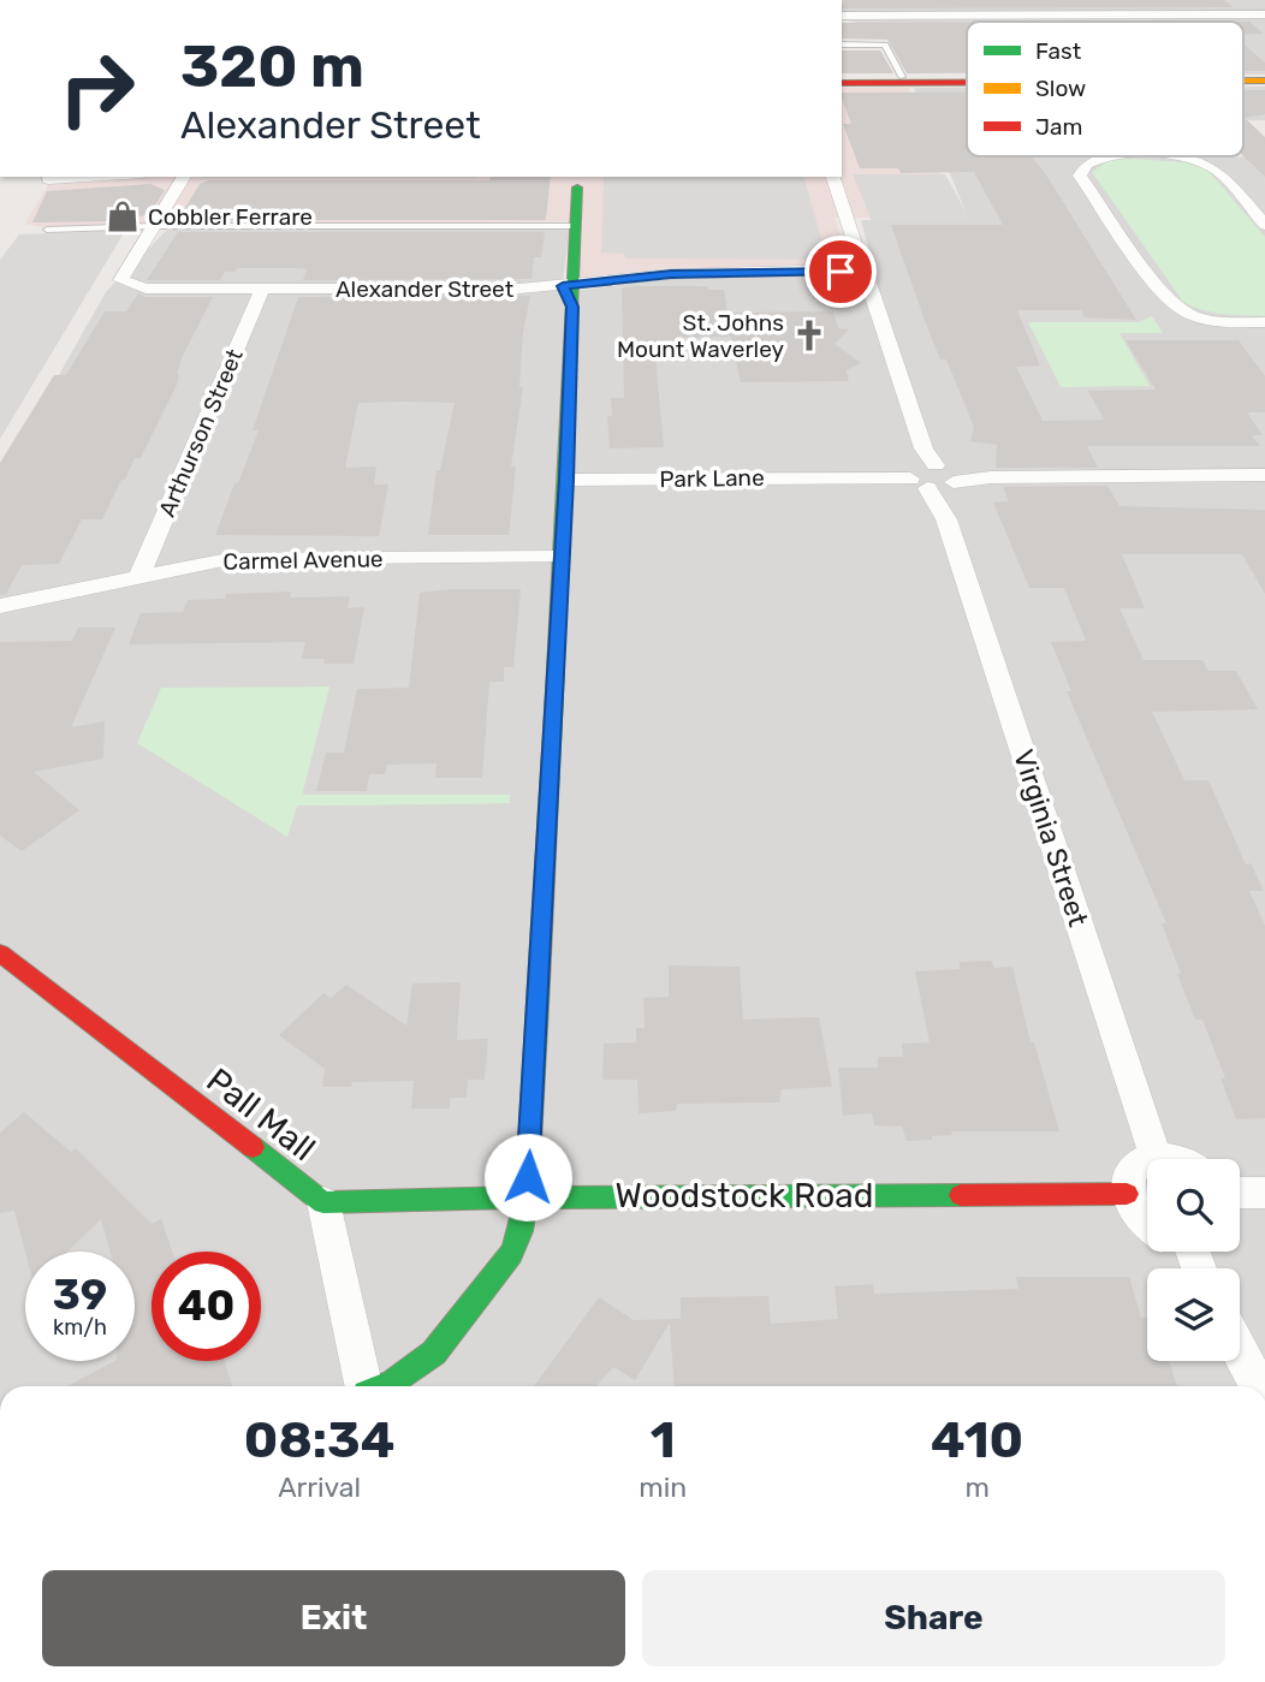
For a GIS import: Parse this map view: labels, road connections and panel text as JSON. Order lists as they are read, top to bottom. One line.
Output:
{"streets":{"street":["Alexander Street","Arthurson Street","Park Lane","Carmel Avenue","Virginia Street","Pall Mall","Woodstock Road"]},"crossings":[["Alexander Street","Arthurson Street"],["Alexander Street","Virginia Street"],["Arthurson Street","Carmel Avenue"],["Park Lane","Virginia Street"]],"places":{"shop":["Cobbler Ferrare"],"church":["St. Johns Mount Waverley"]},"legend":["Fast","Slow","Jam"],"page":{"turn":["320 m","Alexander Street"],"speed":"39 km/h","limit":"40","eta":["08:34","Arrival","1","min","410","m"],"buttons":["Exit","Share"]}}
